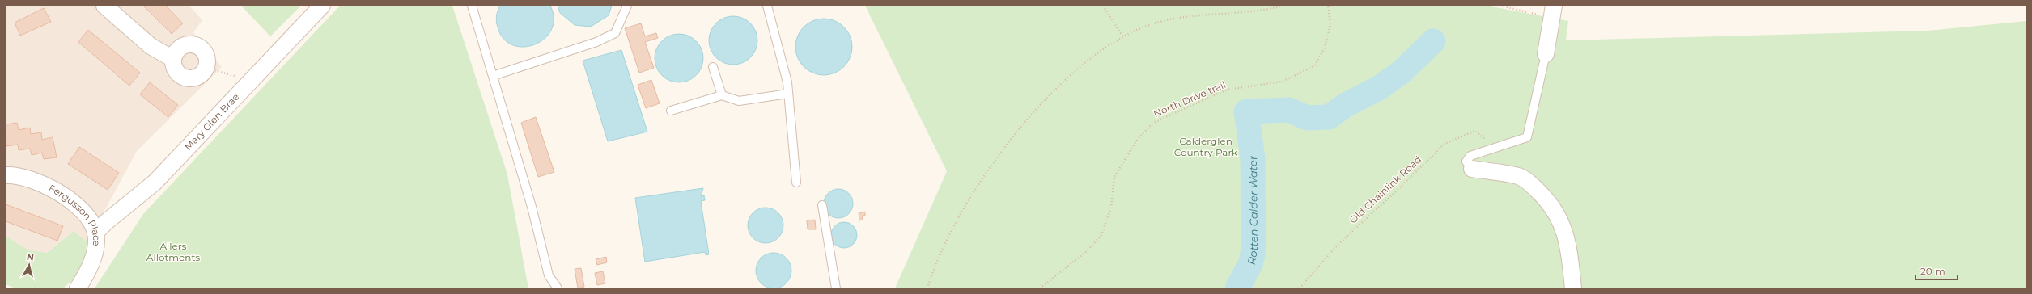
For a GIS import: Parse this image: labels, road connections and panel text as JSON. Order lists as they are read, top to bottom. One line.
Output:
{"streets":{"street":["Mary Glen Brae","Fergusson Place"],"path":["North Drive trail","Old Chainlink Road"]},"crossings":[["Mary Glen Brae","Fergusson Place"]],"water":["Rotten Calder Water"],"parks":["Calderglen Country Park","Allers Allotments"],"scale_bar":"20 m","north":"top"}
